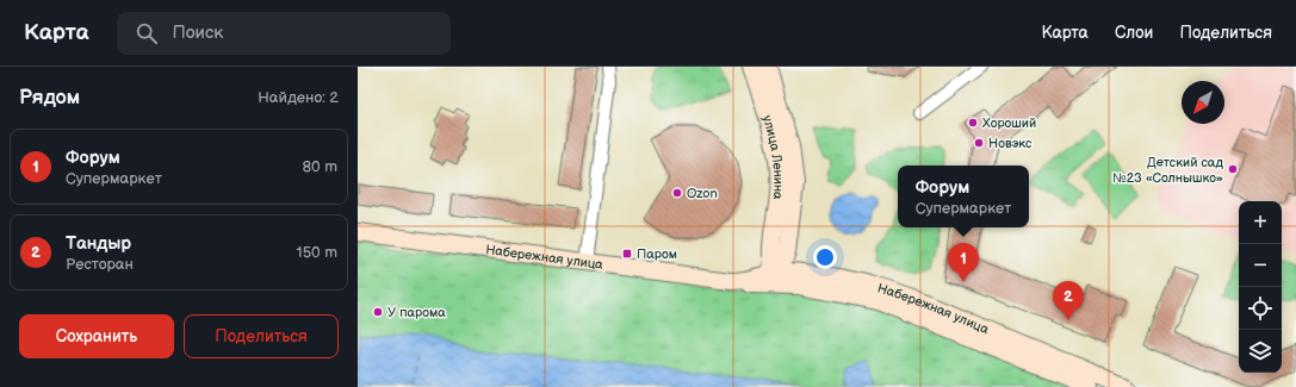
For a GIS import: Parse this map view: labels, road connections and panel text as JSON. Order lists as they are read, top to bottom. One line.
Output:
{"streets":{"main road":["улица Ленина","Набережная улица"]},"crossings":[["улица Ленина","Набережная улица"]],"places":{"other":["Хороший","Новэкс","Детский сад №23 «Солнышко»","Ozon","У парома"],"transit":["Паром"]},"north":"bottom left","page":{"header":"Карта","search":"Поиск","nav":["Карта","Слои","Поделиться"],"heading":["Рядом","Найдено: 2"],"list":[{"mark":"1","name":"Форум","note":"Супермаркет","value":"80 m"},{"mark":"2","name":"Тандыр","note":"Ресторан","value":"150 m"}],"popup":["Форум","Супермаркет"],"map_buttons":["+","−"],"pins":["1","2"],"buttons":["Сохранить","Поделиться"]}}
